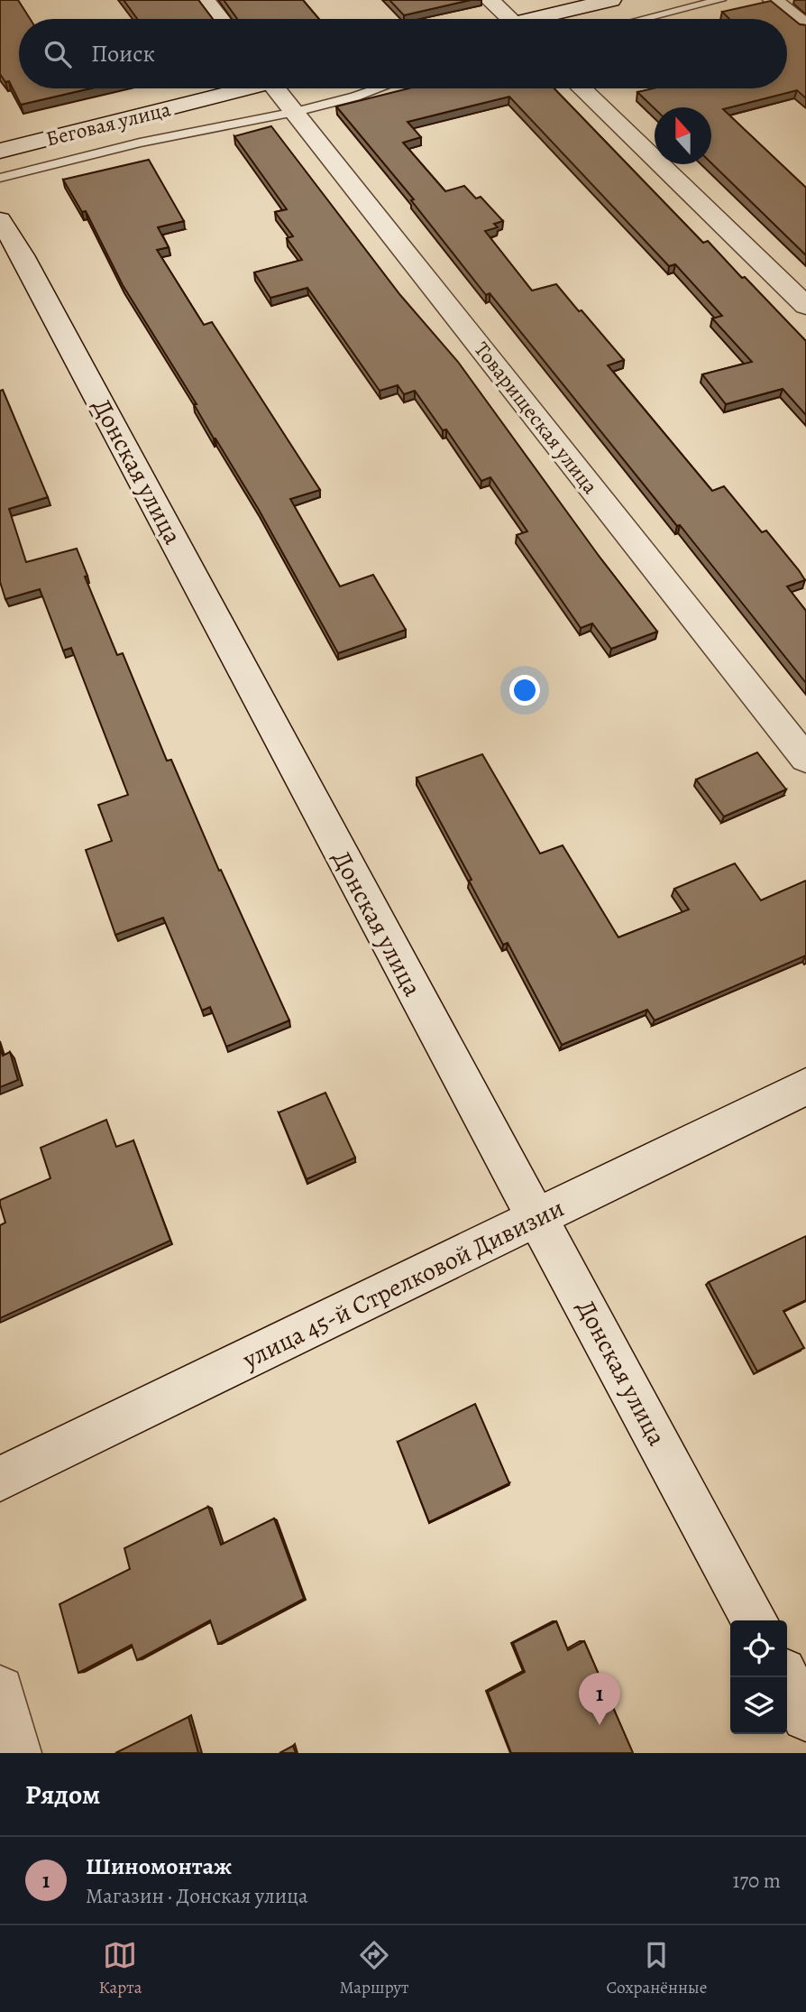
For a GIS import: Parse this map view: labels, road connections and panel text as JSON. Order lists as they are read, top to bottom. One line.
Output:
{"streets":{"street":["Беговая улица","Товарищеская улица","Донская улица","улица 45-й Стрелковой Дивизии"]},"crossings":[["Донская улица","улица 45-й Стрелковой Дивизии"]],"north":"top","page":{"search":"Поиск","pins":"1","heading":"Рядом","list":[{"mark":"1","name":"Шиномонтаж","note":"Магазин · Донская улица","value":"170 m"}],"nav":["Карта","Маршрут","Сохранённые"]}}
